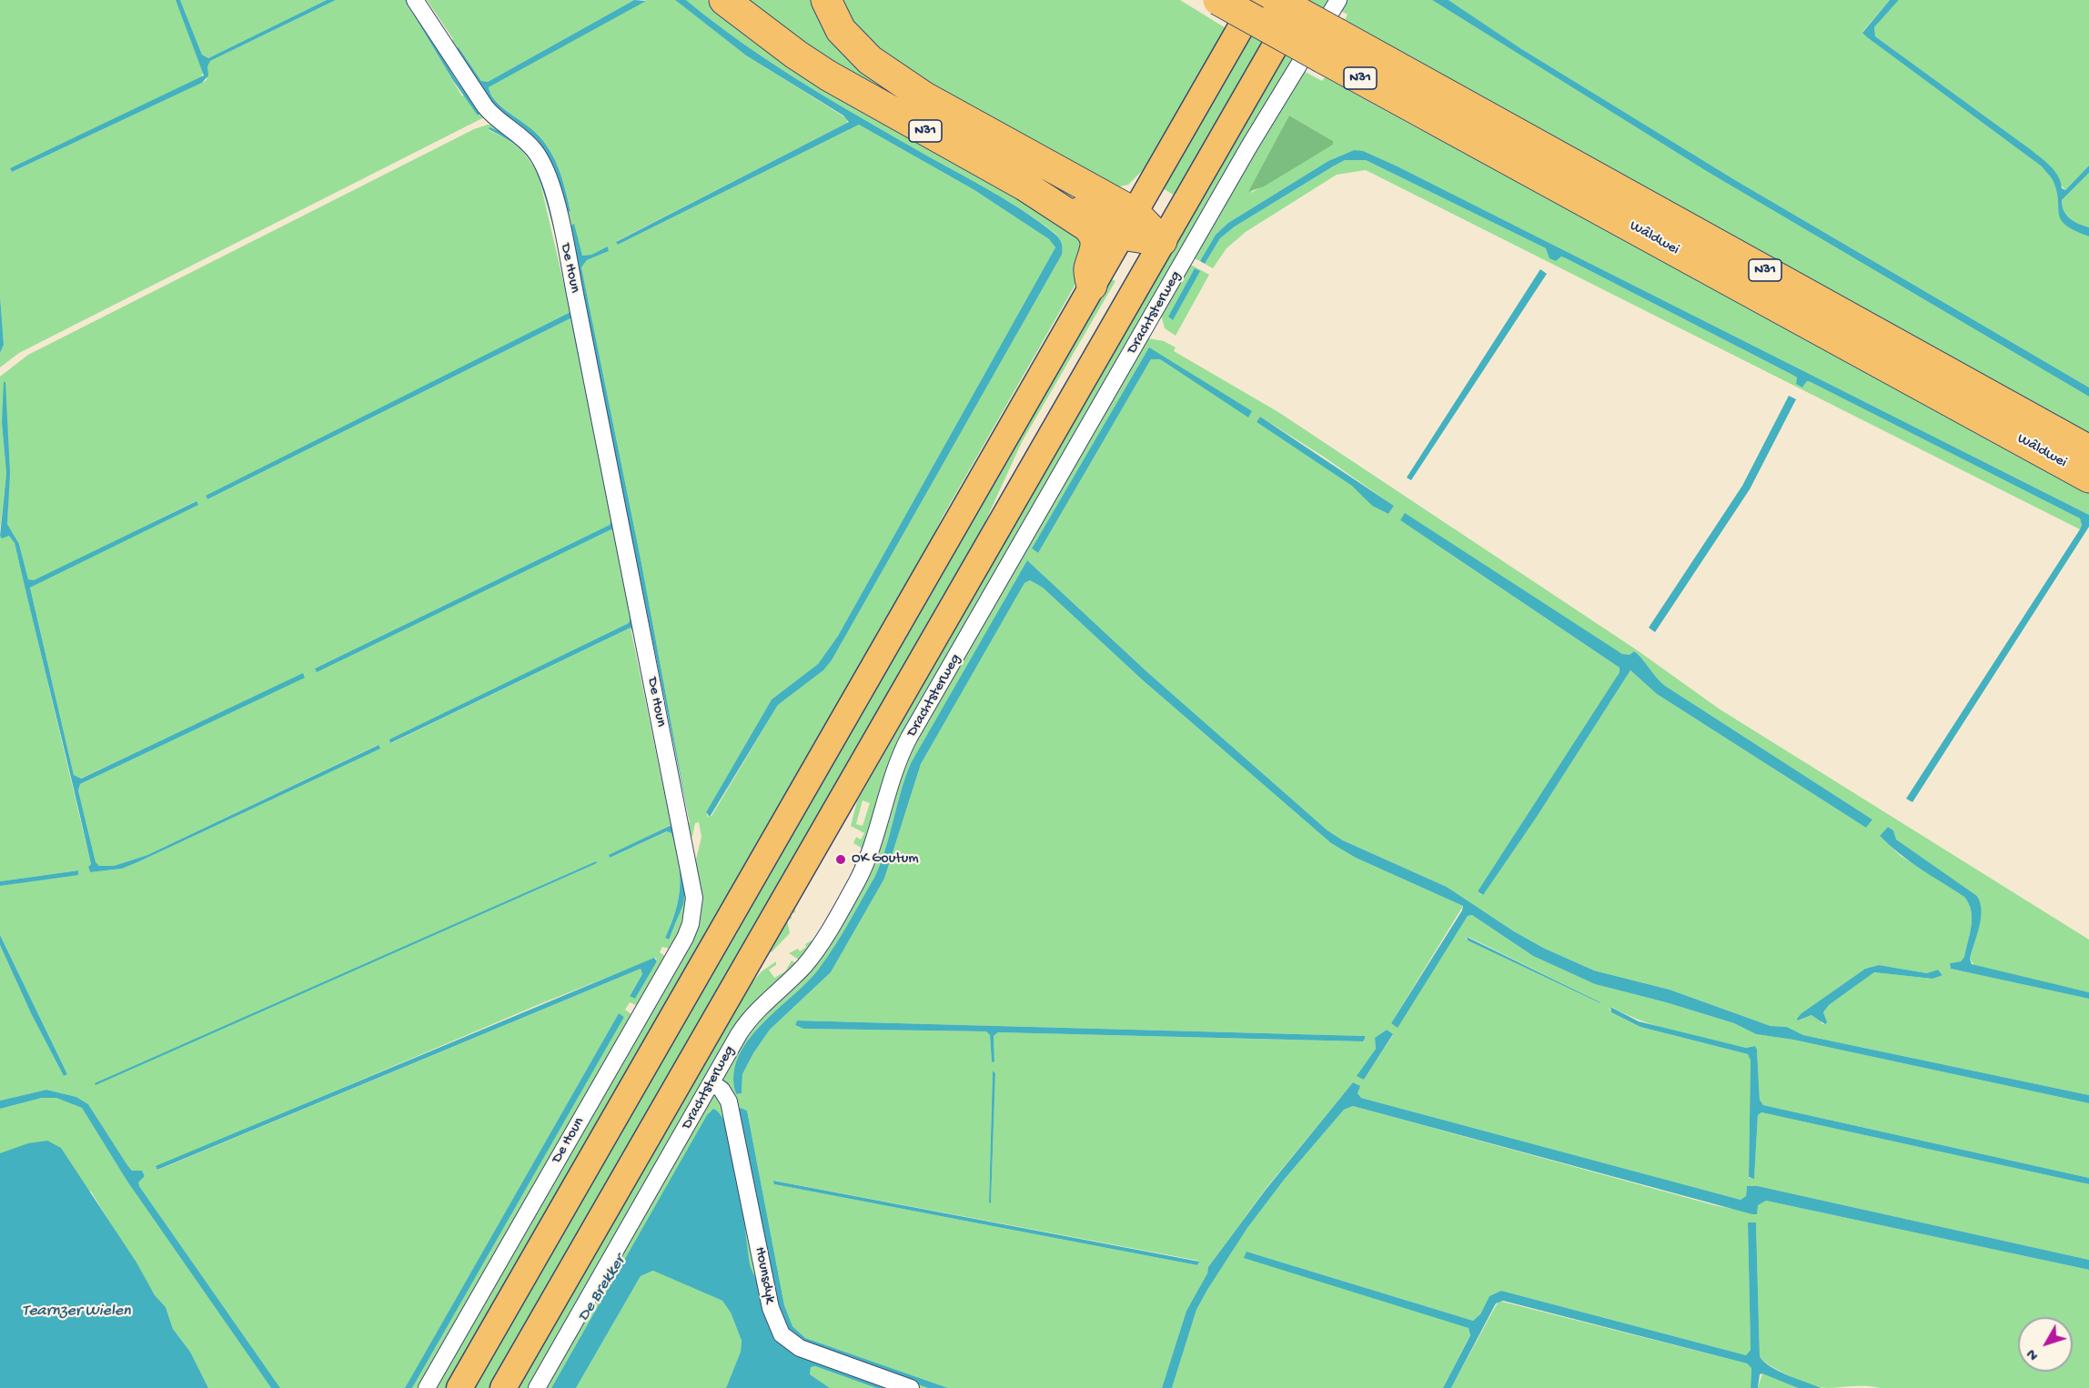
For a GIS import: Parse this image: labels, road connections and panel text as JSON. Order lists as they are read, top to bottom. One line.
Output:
{"streets":{"highway":["N31","Wâldwei"],"main road":["Drachtsterweg"],"street":["De Houn","Hounsdyk"]},"crossings":[["Drachtsterweg","Hounsdyk"]],"water":["De Brekker","Tearnzer Wielen"],"places":["OK Goutum"],"north":"bottom left"}
